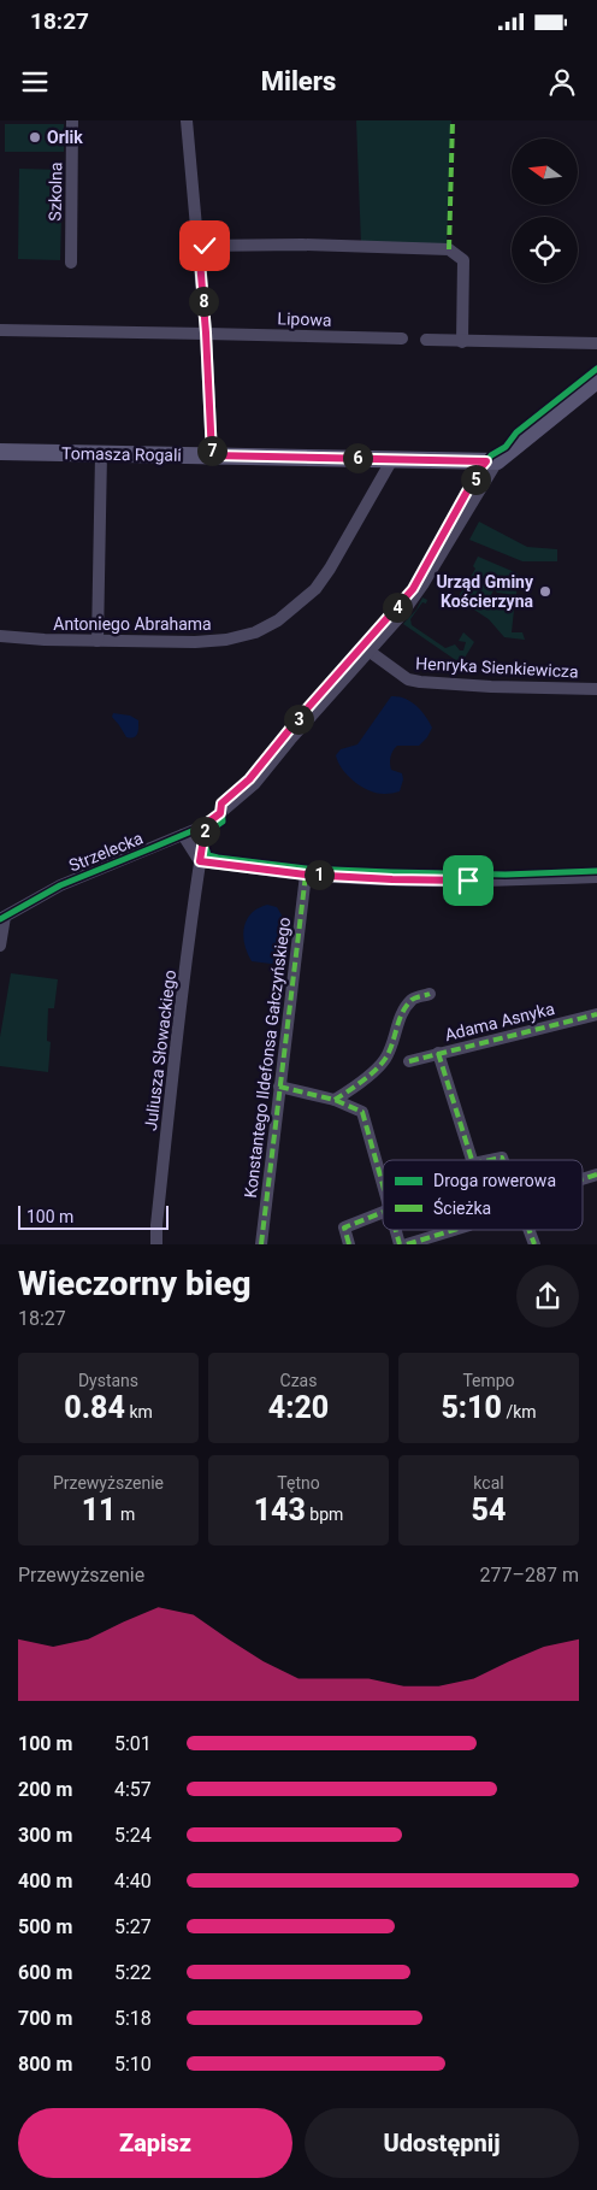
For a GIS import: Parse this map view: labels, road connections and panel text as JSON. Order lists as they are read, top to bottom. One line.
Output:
{"streets":{"street":["Szkolna","Lipowa","Tomasza Rogali","Antoniego Abrahama","Henryka Sienkiewicza","Strzelecka","Adama Asnyka","Juliusza Słowackiego","Konstantego Ildefonsa Gałczyńskiego"]},"crossings":[["Tomasza Rogali","Antoniego Abrahama"],["Tomasza Rogali","Strzelecka"],["Henryka Sienkiewicza","Strzelecka"],["Strzelecka","Juliusza Słowackiego"]],"places":["Orlik","Urząd Gminy Kościerzyna"],"legend":["Droga rowerowa","Ścieżka"],"scale_bar":"100 m","north":"left","page":{"status":"18:27","header":"Milers","pins":["8","7","6","5","4","3","2","1"],"scale":"100 m","heading":["Wieczorny bieg","18:27"],"stats":[["Dystans","0.84 km"],["Czas","4:20"],["Tempo","5:10 /km"],["Przewyższenie","11 m"],["Tętno","143 bpm"],["kcal","54"]],"chart":["Przewyższenie","277–287 m"],"list":[{"name":"100 m","note":"5:01"},{"name":"200 m","note":"4:57"},{"name":"300 m","note":"5:24"},{"name":"400 m","note":"4:40"},{"name":"500 m","note":"5:27"},{"name":"600 m","note":"5:22"},{"name":"700 m","note":"5:18"},{"name":"800 m","note":"5:10"}],"buttons":["Zapisz","Udostępnij"]}}
